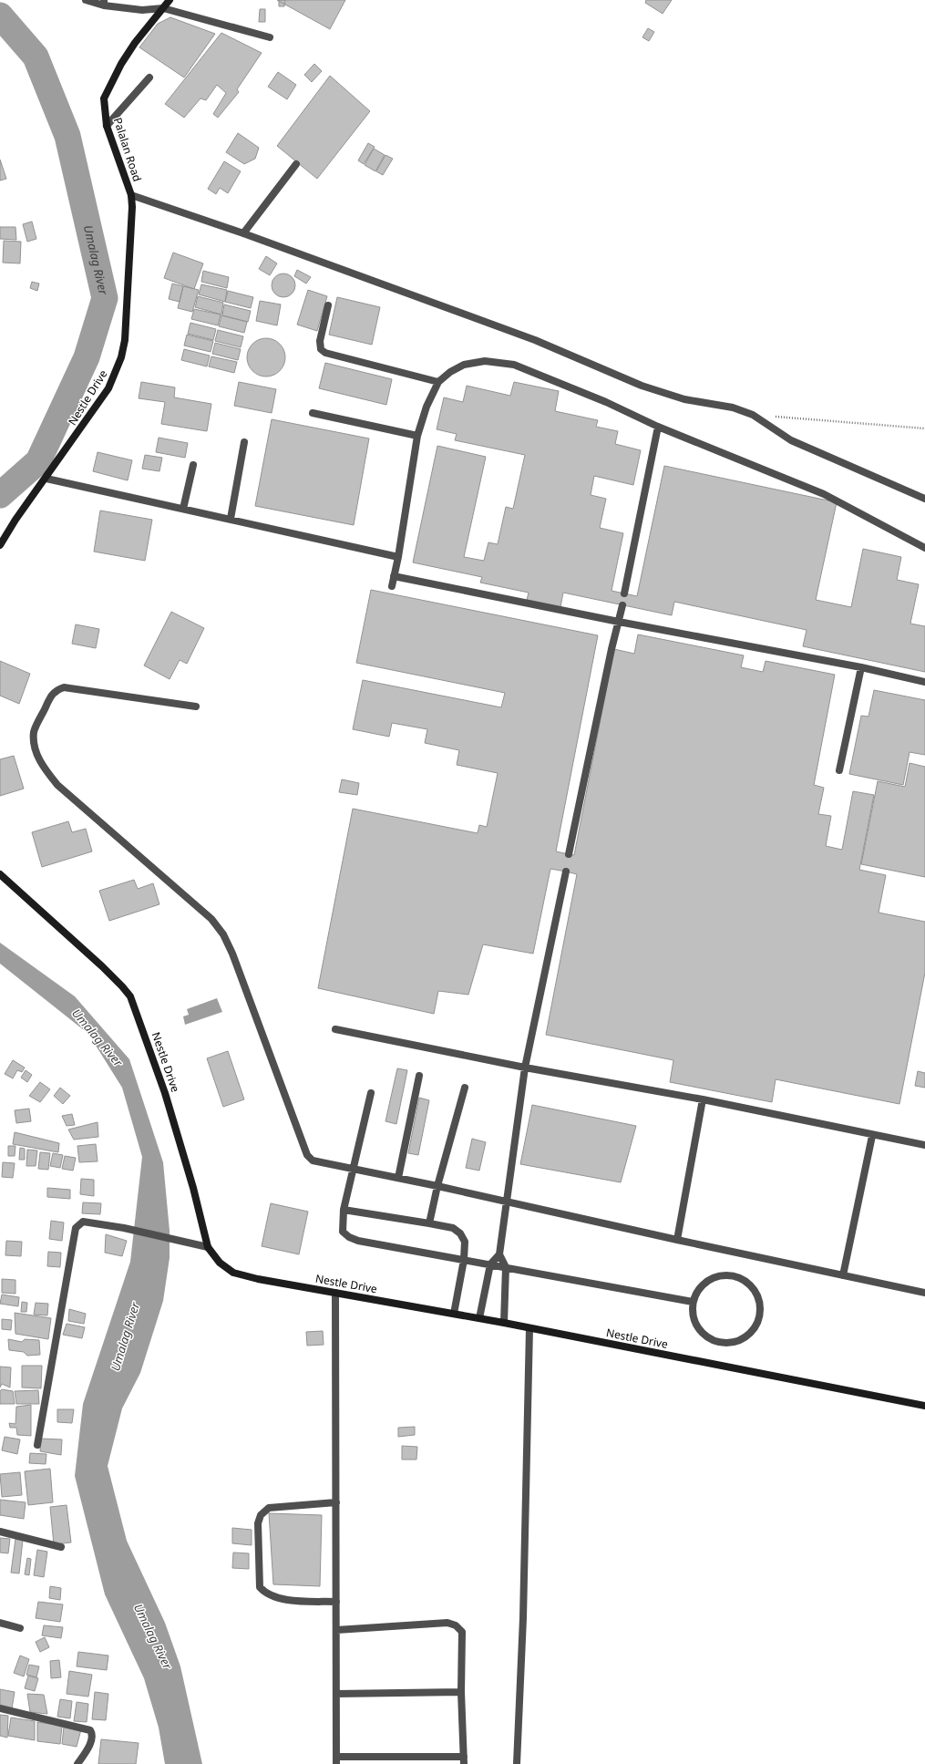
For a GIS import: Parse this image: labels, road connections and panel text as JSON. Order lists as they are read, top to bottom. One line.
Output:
{"streets":{"street":["Palalan Road","Nestle Drive"]},"crossings":[["Palalan Road","Nestle Drive"]],"water":["Umalag River"]}
